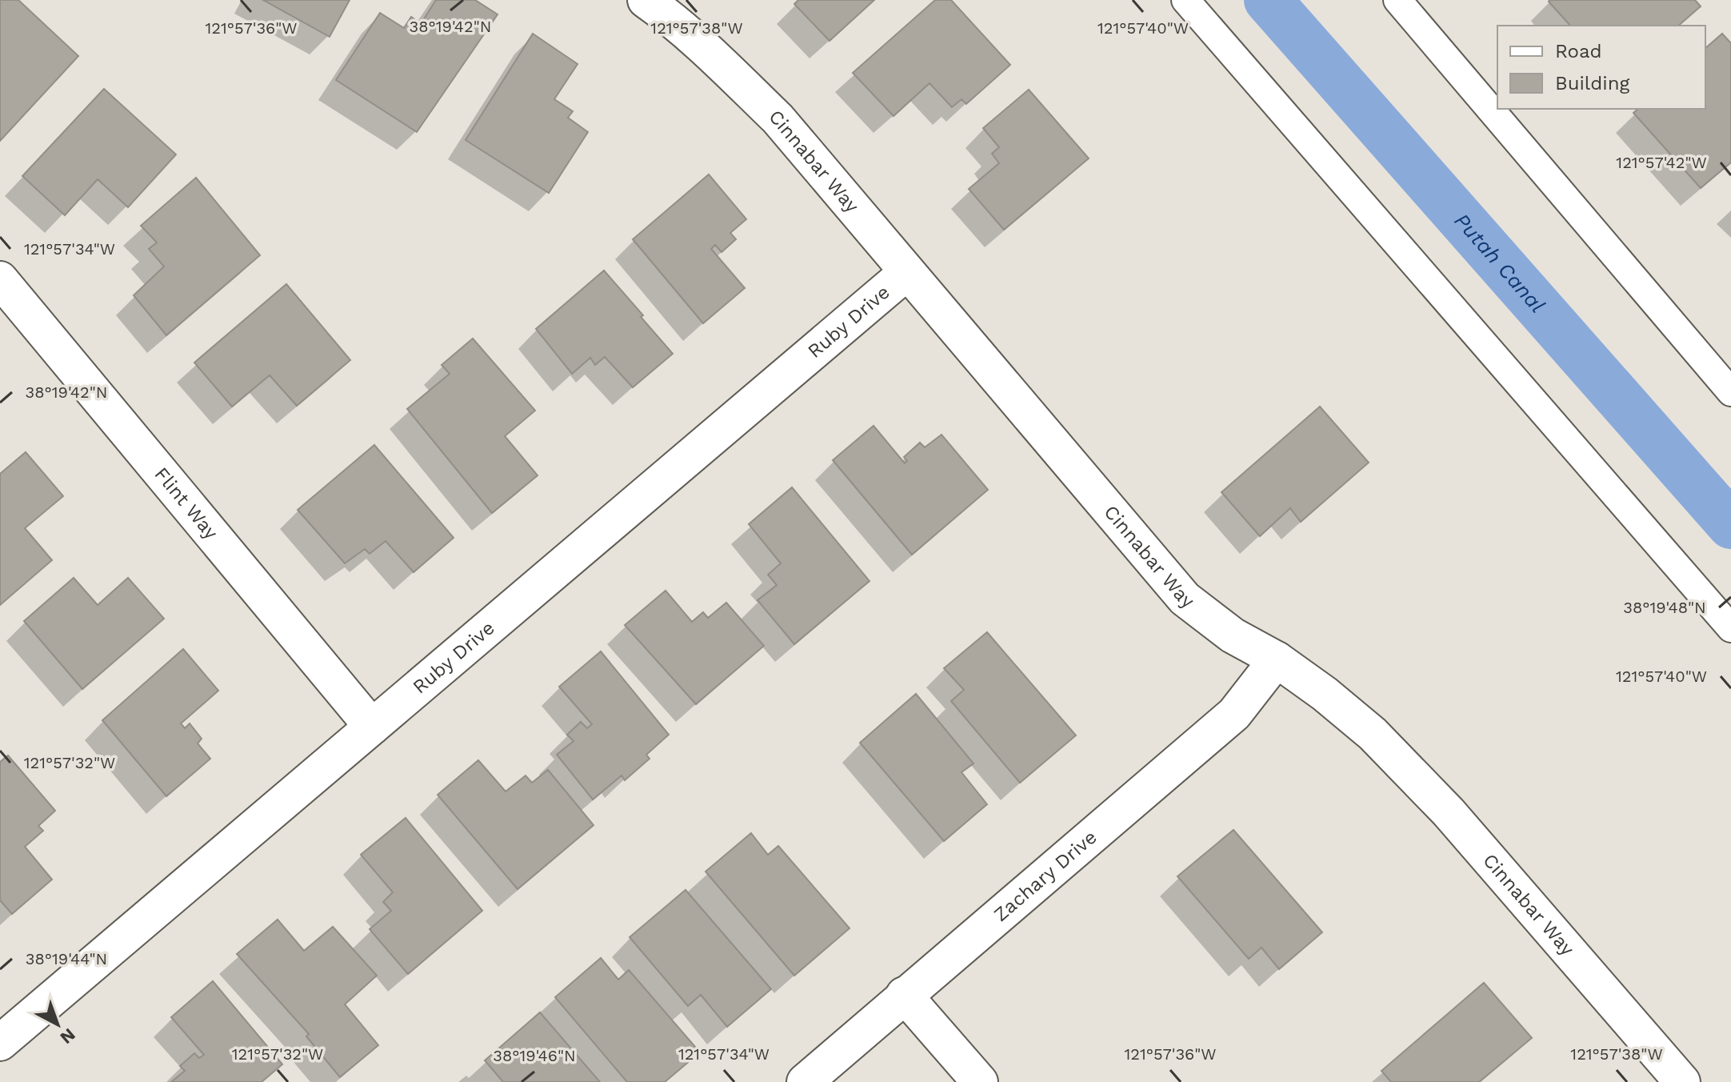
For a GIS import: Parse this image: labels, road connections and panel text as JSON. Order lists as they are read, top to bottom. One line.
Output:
{"streets":{"street":["Cinnabar Way","Ruby Drive","Flint Way","Zachary Drive"]},"crossings":[["Cinnabar Way","Ruby Drive"],["Cinnabar Way","Zachary Drive"],["Ruby Drive","Flint Way"]],"water":["Putah Canal"],"legend":["Road","Building"],"north":"bottom right","coordinates":["38°19'42\"N","121°57'36\"W","121°57'38\"W","121°57'40\"W","121°57'42\"W","121°57'34\"W","38°19'48\"N","121°57'32\"W","38°19'44\"N","38°19'46\"N"]}
